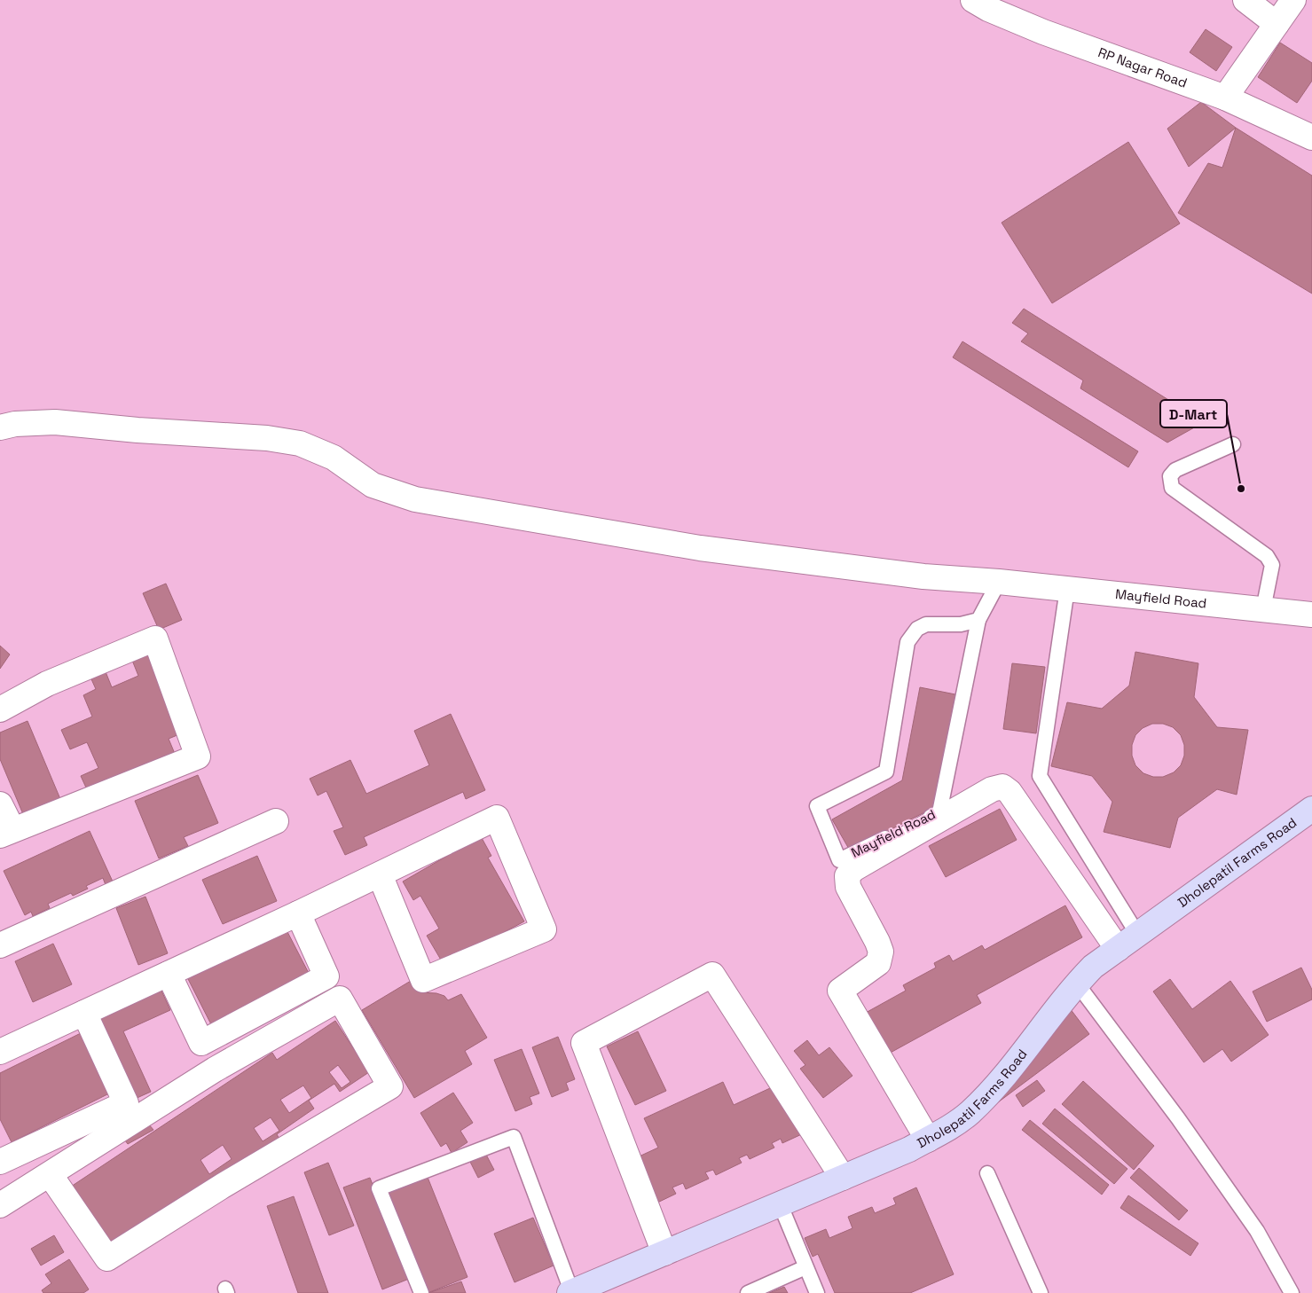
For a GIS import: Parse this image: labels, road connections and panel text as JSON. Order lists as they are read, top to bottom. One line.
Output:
{"streets":{"street":["RP Nagar Road","Mayfield Road","Dholepatil Farms Road"]},"places":["D-Mart"]}
